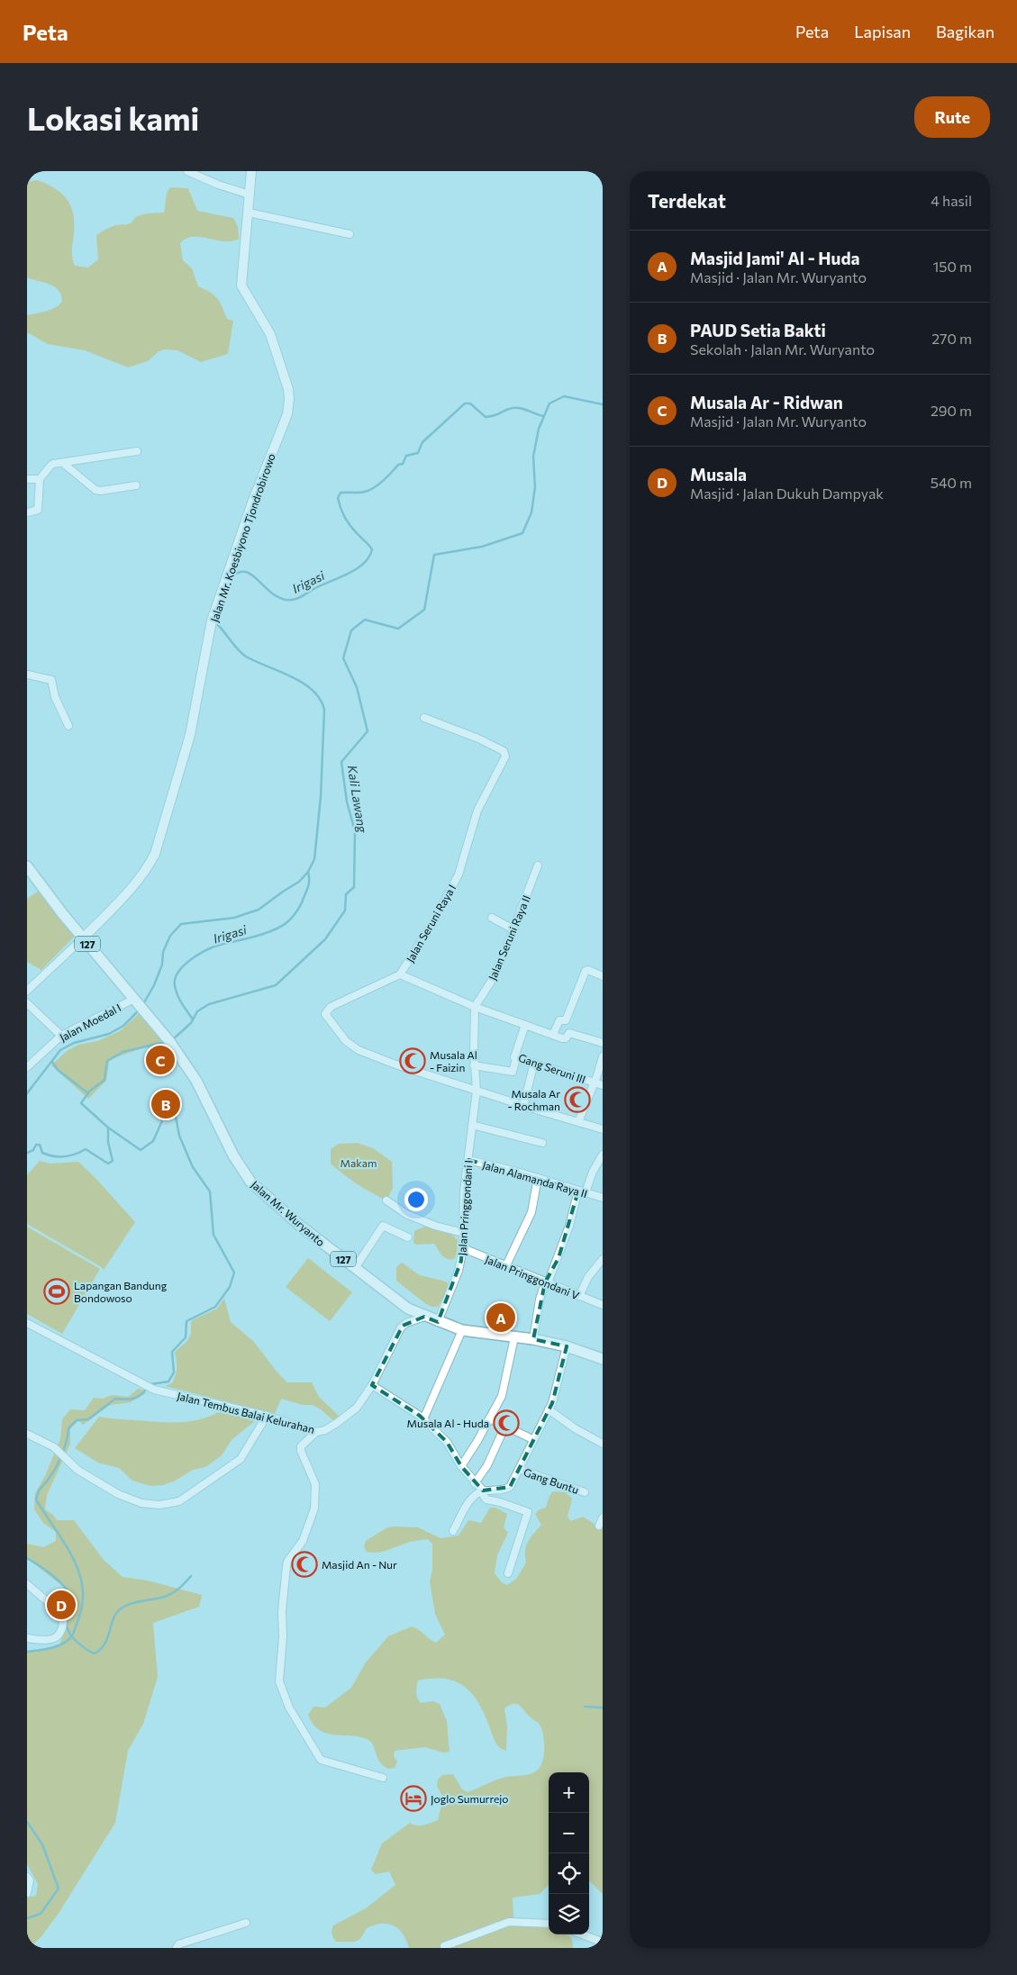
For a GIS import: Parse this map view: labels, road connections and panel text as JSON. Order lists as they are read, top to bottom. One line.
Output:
{"streets":{"main road":["Jalan Mr. Koesbiyono Tjondrobirowo","127","Jalan Mr. Wuryanto"],"street":["Jalan Seruni Raya I","Jalan Seruni Raya II","Jalan Moedal I","Gang Seruni III","Jalan Alamanda Raya II","Jalan Pringgondani I","Jalan Pringgondani V","Jalan Tembus Balai Kelurahan","Gang Buntu"]},"crossings":[["Jalan Mr. Koesbiyono Tjondrobirowo","Jalan Mr. Wuryanto"],["Jalan Seruni Raya II","Jalan Pringgondani I"],["Jalan Moedal I","Jalan Mr. Wuryanto"],["Jalan Alamanda Raya II","Jalan Pringgondani I"],["Jalan Pringgondani I","Jalan Mr. Wuryanto"],["Jalan Pringgondani I","Jalan Pringgondani V"],["Jalan Mr. Wuryanto","Jalan Tembus Balai Kelurahan"]],"water":["Irigasi","Kali Lawang"],"parks":["Makam"],"places":{"mosque":["Musala Al - Faizin","Musala Ar - Rochman","Musala Al - Huda","Masjid An - Nur"],"sports":["Lapangan Bandung Bondowoso"],"hotel":["Joglo Sumurrejo"]},"page":{"header":"Peta","nav":["Peta","Lapisan","Bagikan"],"buttons":"Rute","title":"Lokasi kami","heading":["Terdekat","4 hasil"],"list":[{"mark":"A","name":"Masjid Jami' Al - Huda","note":"Masjid · Jalan Mr. Wuryanto","value":"150 m"},{"mark":"B","name":"PAUD Setia Bakti","note":"Sekolah · Jalan Mr. Wuryanto","value":"270 m"},{"mark":"C","name":"Musala Ar - Ridwan","note":"Masjid · Jalan Mr. Wuryanto","value":"290 m"},{"mark":"D","name":"Musala","note":"Masjid · Jalan Dukuh Dampyak","value":"540 m"}],"pins":["C","B","A","D"],"map_buttons":["+","−"]}}
